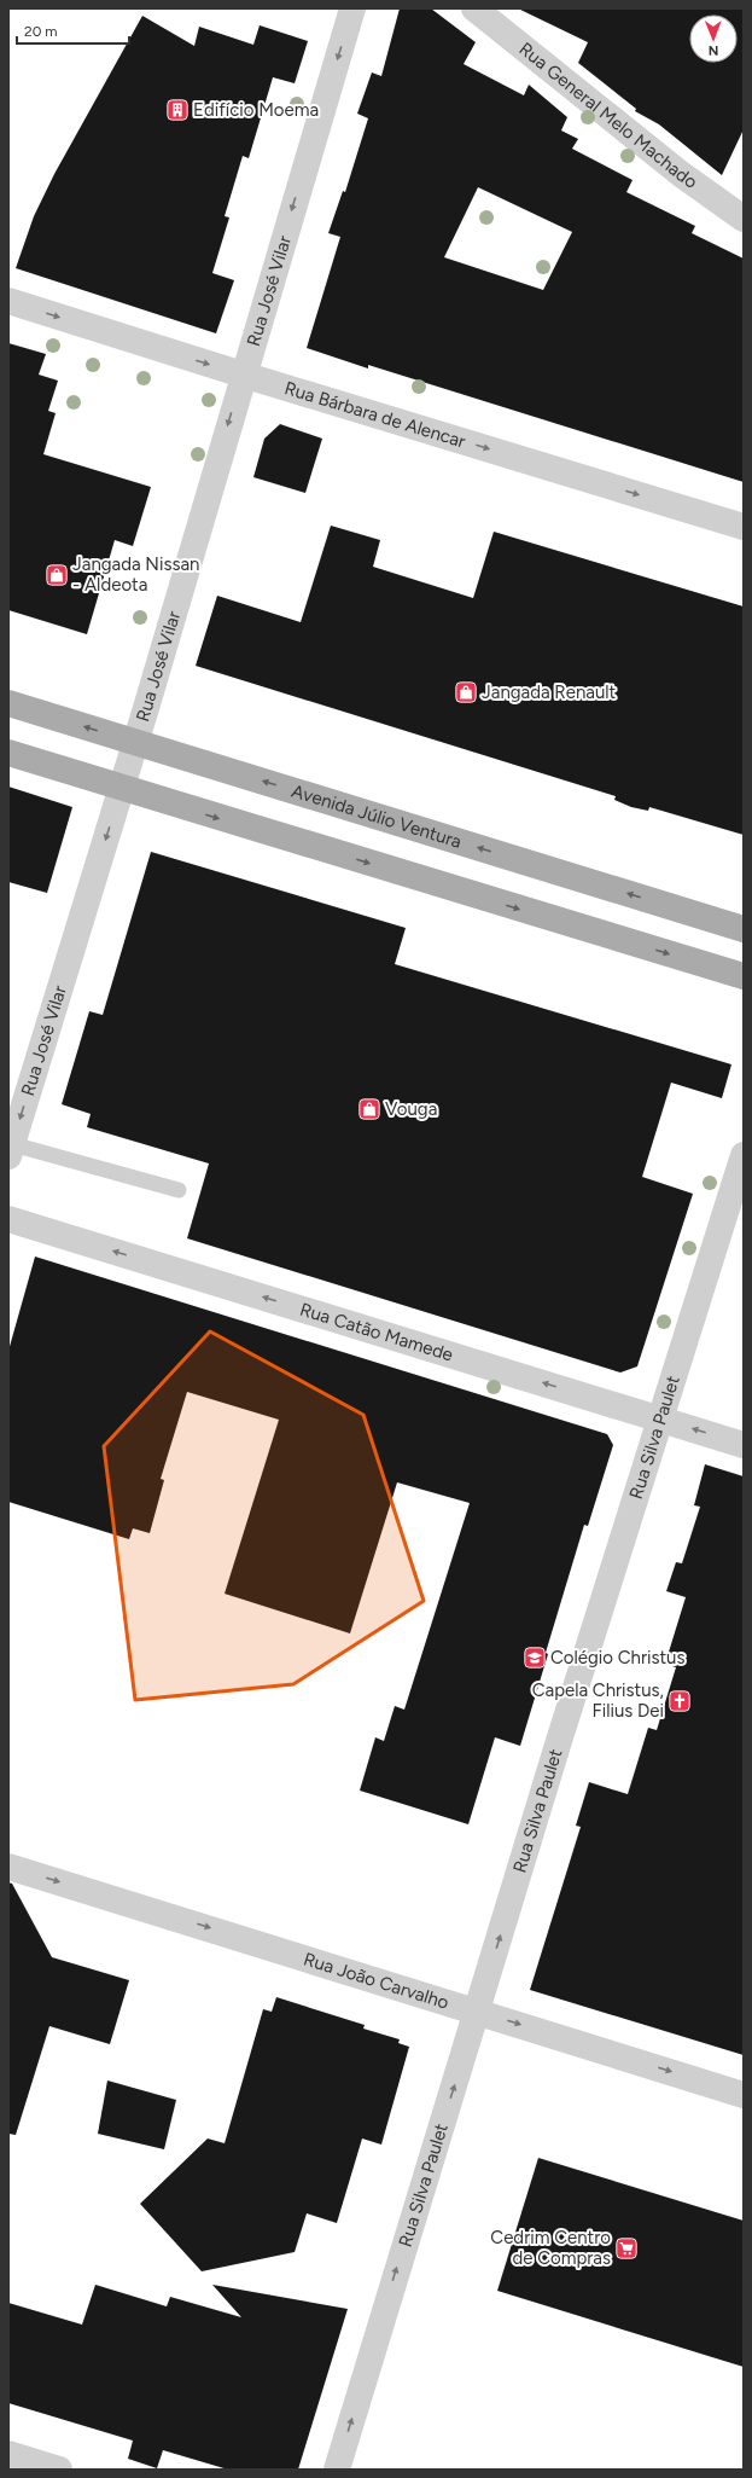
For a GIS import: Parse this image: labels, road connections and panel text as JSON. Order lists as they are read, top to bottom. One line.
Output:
{"streets":{"main road":["Avenida Júlio Ventura"],"street":["Rua General Melo Machado","Rua José Vilar","Rua Bárbara de Alencar","Rua Catão Mamede","Rua Silva Paulet","Rua João Carvalho"]},"crossings":[["Rua José Vilar","Rua Bárbara de Alencar"],["Rua José Vilar","Avenida Júlio Ventura"],["Rua Catão Mamede","Rua Silva Paulet"],["Rua Silva Paulet","Rua João Carvalho"]],"one_way":["Rua José Vilar","Rua Bárbara de Alencar","Rua Catão Mamede","Rua Silva Paulet","Rua João Carvalho"],"places":{"building":["Edifício Moema"],"shop":["Jangada Nissan - Aldeota","Jangada Renault","Vouga"],"school or university":["Colégio Christus"],"church":["Capela Christus, Filius Dei"],"supermarket":["Cedrim Centro de Compras"]},"scale_bar":"20 m","north":"bottom"}
